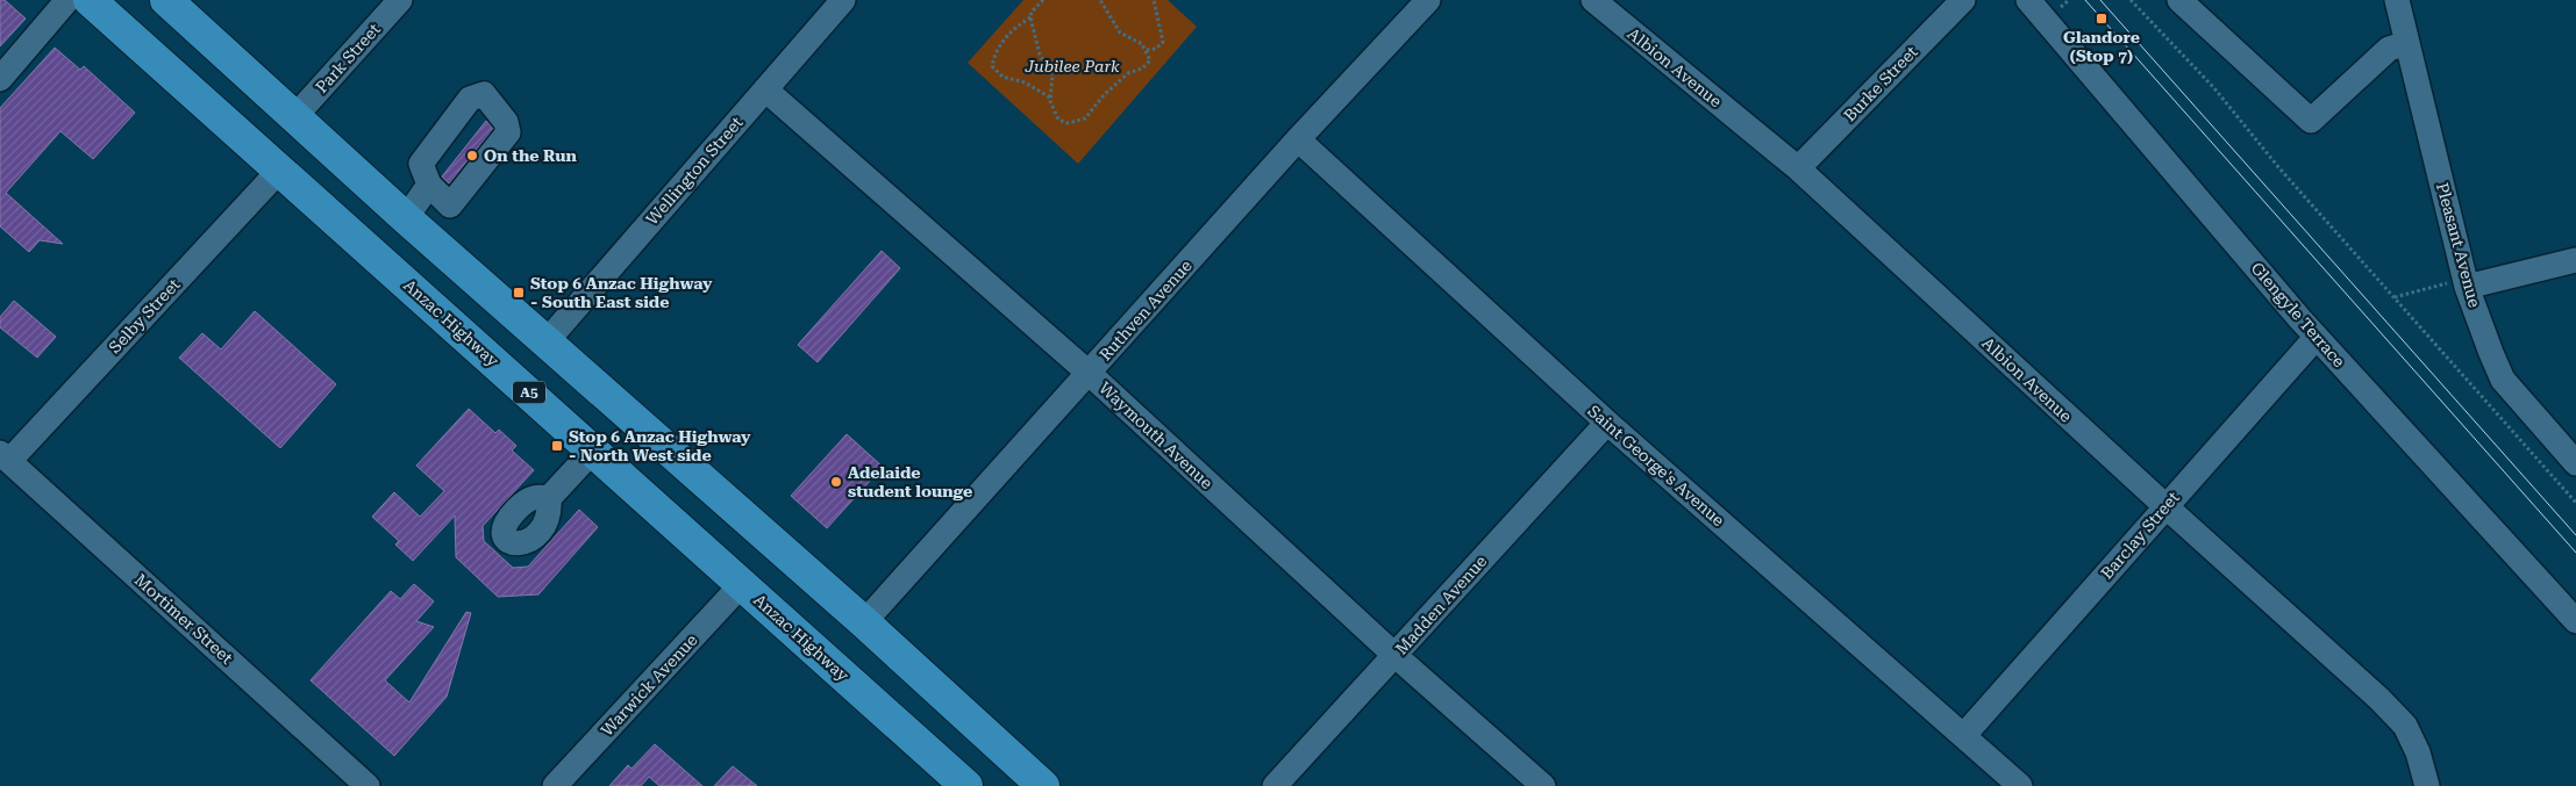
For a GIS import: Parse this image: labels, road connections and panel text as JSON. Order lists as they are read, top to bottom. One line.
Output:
{"streets":{"highway":["Anzac Highway","A5"],"street":["Park Street","Albion Avenue","Burke Street","Wellington Street","Pleasant Avenue","Ruthven Avenue","Glengyle Terrace","Selby Street","Waymouth Avenue","Saint George's Avenue","Barclay Street","Madden Avenue","Mortimer Street","Warwick Avenue"]},"crossings":[["Albion Avenue","Burke Street"],["Albion Avenue","Barclay Street"],["Wellington Street","Waymouth Avenue"],["Ruthven Avenue","Waymouth Avenue"],["Ruthven Avenue","Saint George's Avenue"],["Glengyle Terrace","Barclay Street"],["Selby Street","Anzac Highway"],["Selby Street","Mortimer Street"],["Anzac Highway","Warwick Avenue"],["Waymouth Avenue","Madden Avenue"],["Saint George's Avenue","Barclay Street"],["Saint George's Avenue","Madden Avenue"]],"parks":["Jubilee Park"],"places":{"transit":["Glandore (Stop 7)","Stop 6 Anzac Highway - South East side","Stop 6 Anzac Highway - North West side"],"other":["On the Run","Adelaide student lounge"]}}
